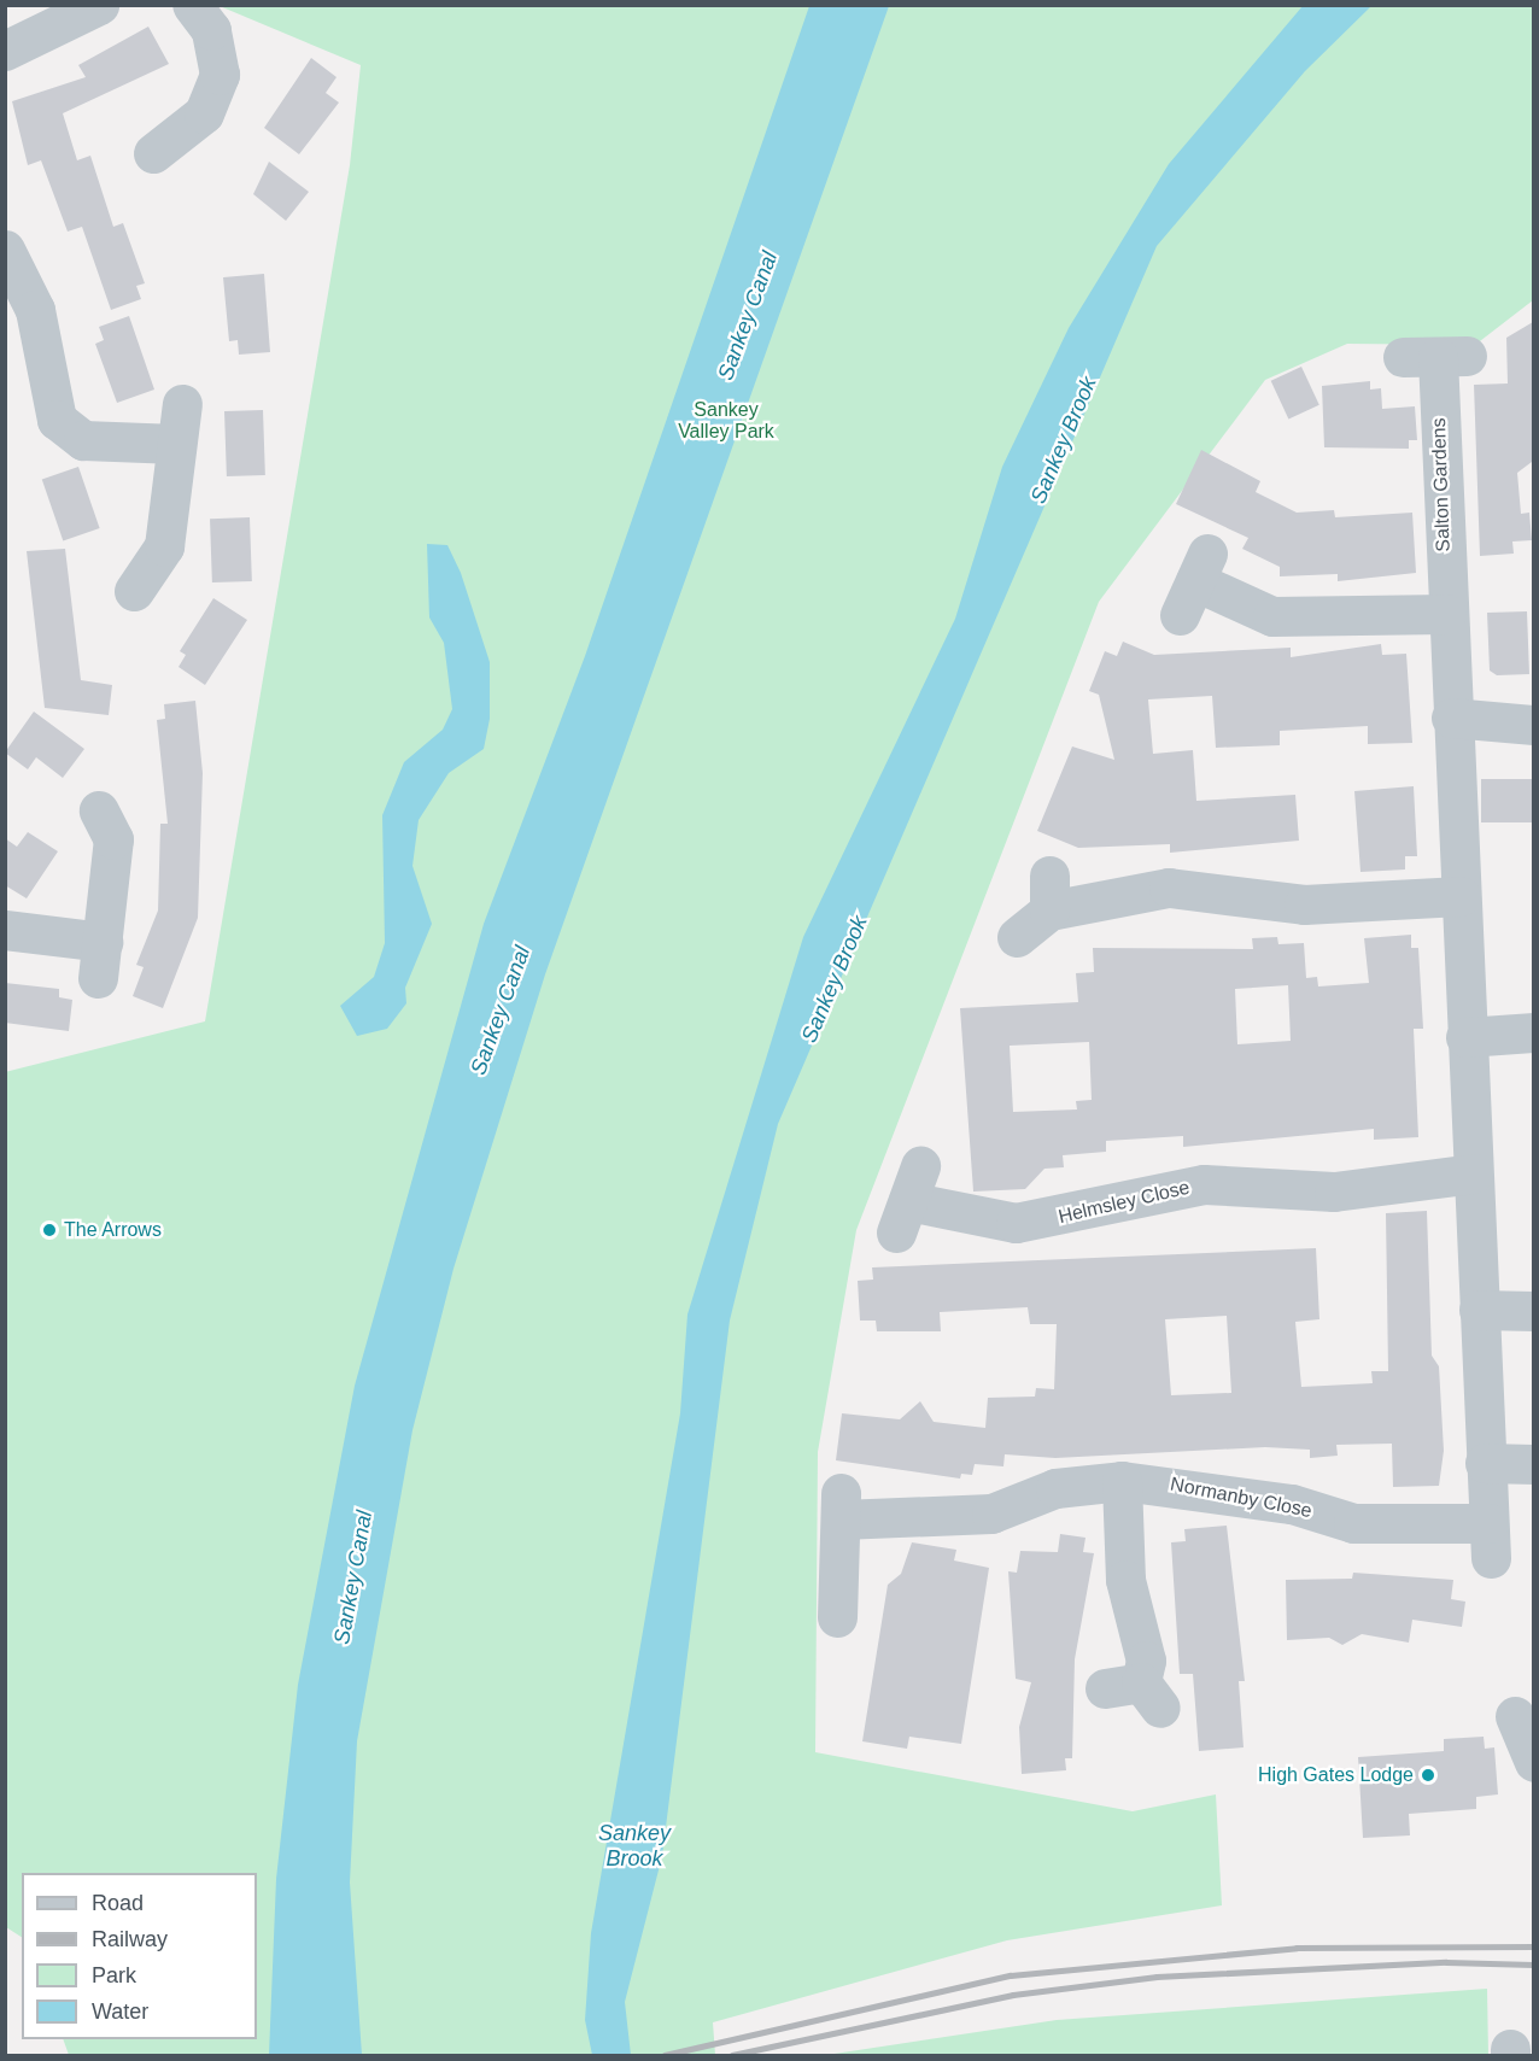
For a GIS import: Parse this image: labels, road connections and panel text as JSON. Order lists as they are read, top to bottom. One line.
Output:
{"streets":{"street":["Salton Gardens","Helmsley Close","Normanby Close"]},"water":["Sankey Canal","Sankey Brook"],"parks":["Sankey Valley Park"],"places":["The Arrows","High Gates Lodge"],"legend":["Road","Railway","Park","Water"]}
